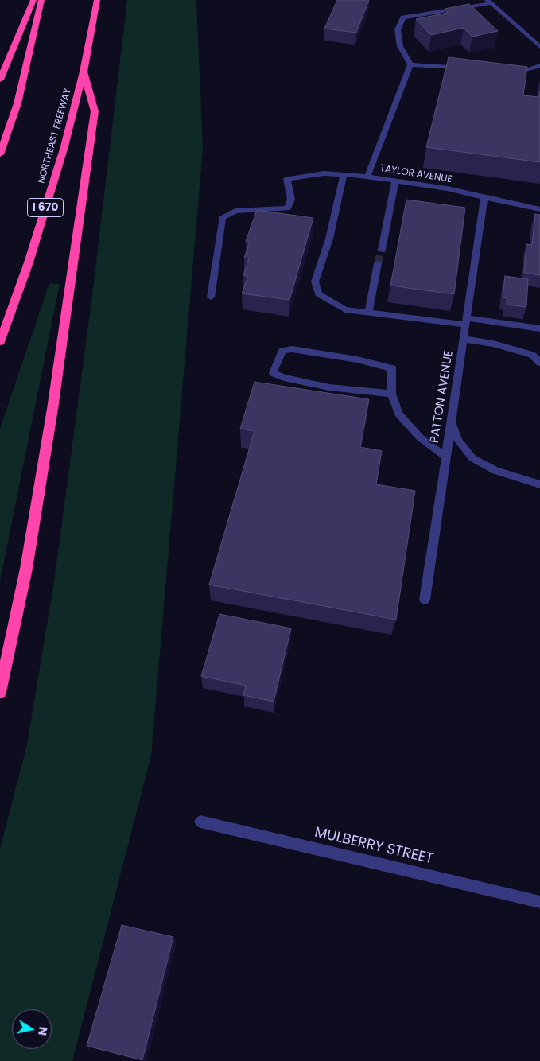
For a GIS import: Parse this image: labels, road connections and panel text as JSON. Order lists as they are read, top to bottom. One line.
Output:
{"streets":{"highway":["NORTHEAST FREEWAY","I 670"],"street":["TAYLOR AVENUE","PATTON AVENUE","MULBERRY STREET"]},"crossings":[["TAYLOR AVENUE","PATTON AVENUE"]],"north":"right"}
